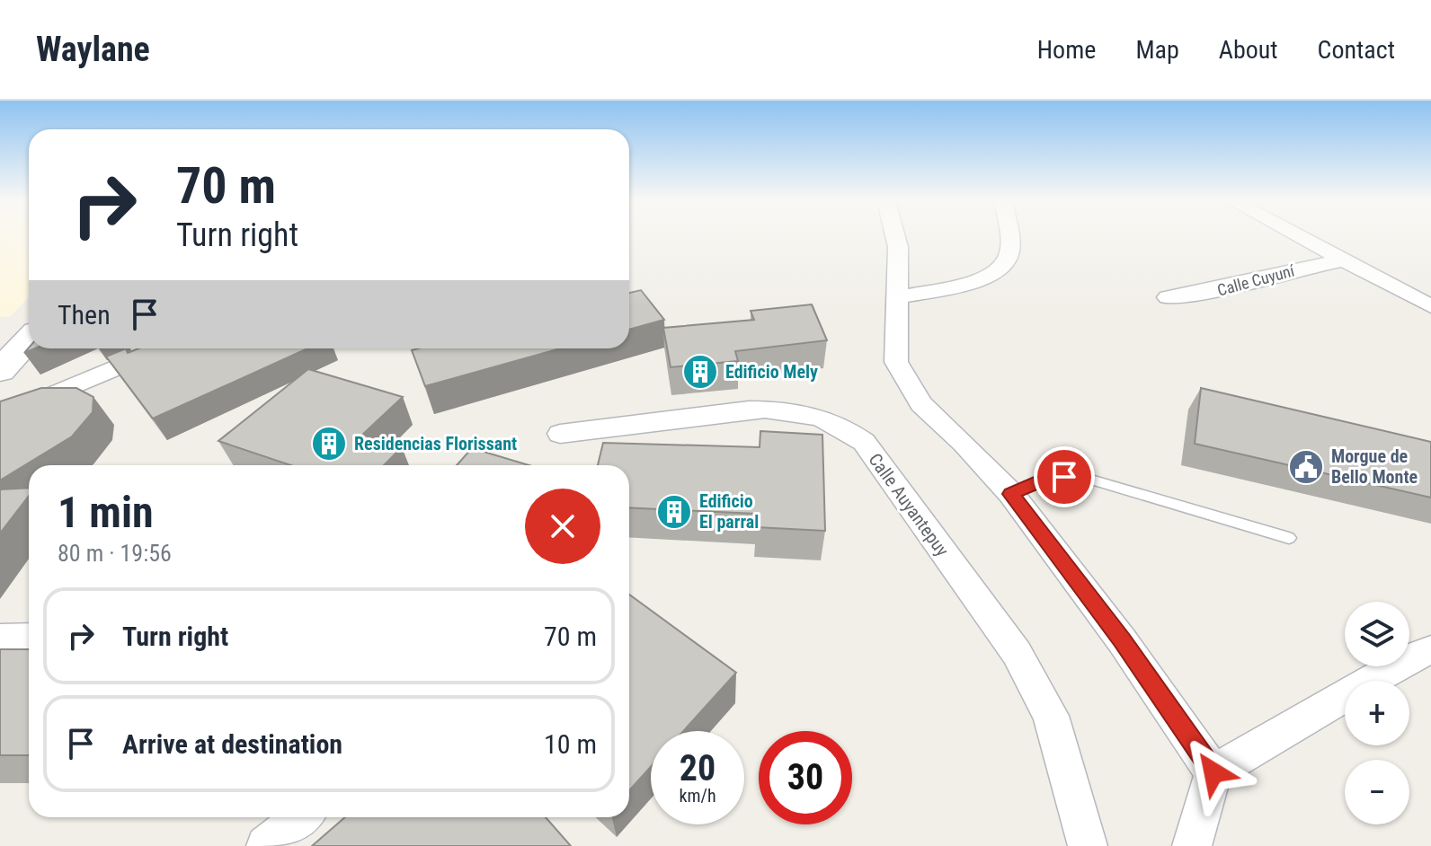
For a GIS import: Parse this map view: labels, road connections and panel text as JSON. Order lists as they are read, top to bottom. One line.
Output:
{"streets":{"street":["Calle Cuyuní","Calle Auyantepuy"]},"places":{"building":["Edificio Mely","Residencias Florissant","Edificio El parral"],"public building":["Morgue de Bello Monte"]},"page":{"header":"Waylane","nav":["Home","Map","About","Contact"],"turn":["70 m","Turn right"],"then":"Then","heading":["1 min","80 m · 19:56"],"list":[{"name":"Turn right","value":"70 m"},{"name":"Arrive at destination","value":"10 m"}],"map_buttons":["+","−"],"speed":"20 km/h","limit":"30"}}
